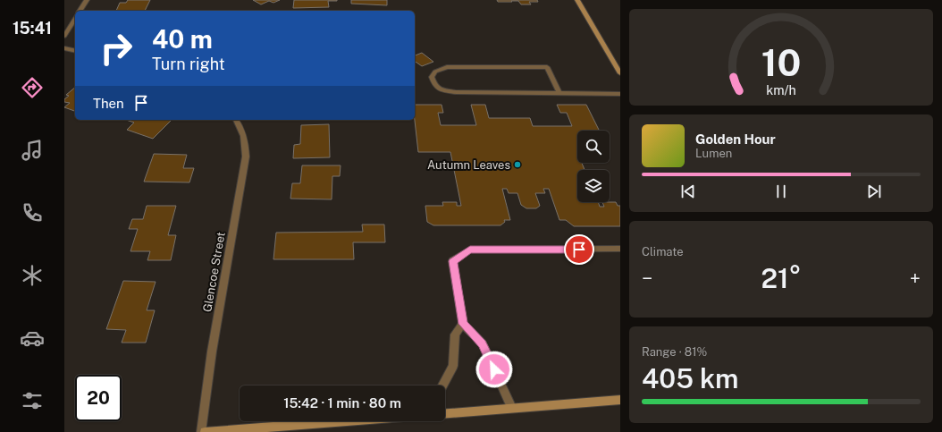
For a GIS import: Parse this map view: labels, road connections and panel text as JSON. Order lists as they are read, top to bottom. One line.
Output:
{"streets":{"street":["Glencoe Street"]},"places":["Autumn Leaves"],"page":{"tabs":"15:41","turn":["40 m","Turn right"],"then":"Then","song":["Golden Hour","Lumen"],"tile":["Climate",["Range · 81%","405 km"]],"heat":["−","21°","+"],"limit":"20","trip":"15:42 · 1 min · 80 m","gauge":["10","km/h"]}}
